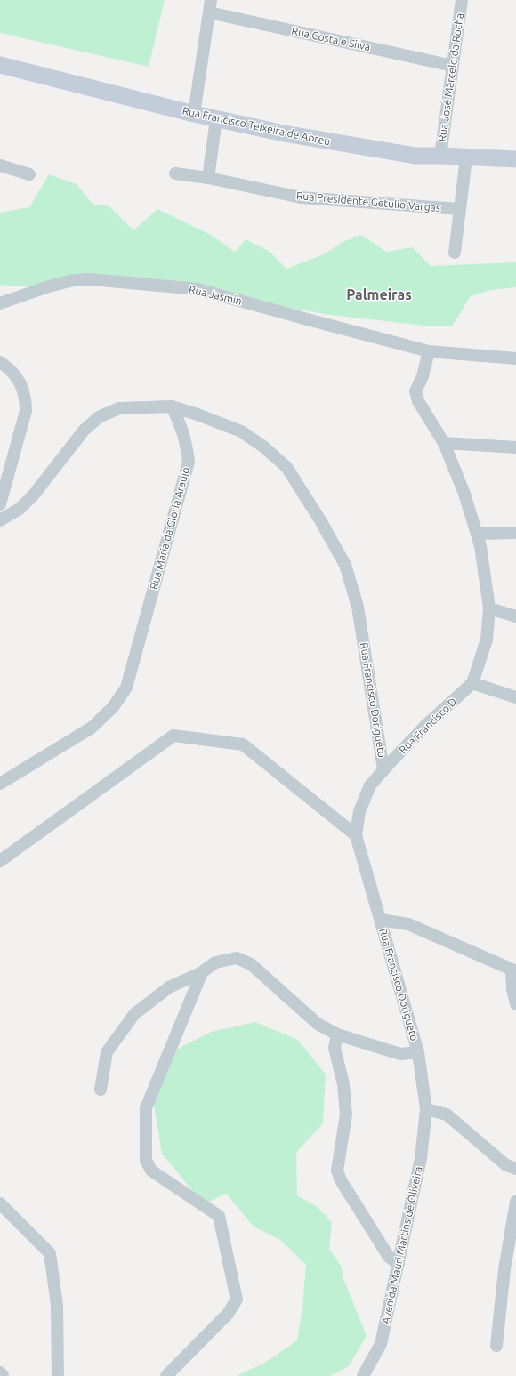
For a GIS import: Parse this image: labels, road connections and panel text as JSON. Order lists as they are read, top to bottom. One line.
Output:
{"streets":{"street":["Rua Costa e Silva","Rua José Marcelo da Rocha","Rua Francisco Teixeira de Abreu","Rua Presidente Getulio Vargas","Rua Jasmin","Rua Maria da Gloria Araujo","Rua Francisco Dorigueto","Rua Francisco D","Avenida Mauri Martins de Oliveira"]},"crossings":[["Rua Costa e Silva","Rua José Marcelo da Rocha"],["Rua José Marcelo da Rocha","Rua Francisco Teixeira de Abreu"],["Rua Maria da Gloria Araujo","Rua Francisco Dorigueto"],["Rua Francisco Dorigueto","Rua Francisco D"],["Rua Francisco Dorigueto","Avenida Mauri Martins de Oliveira"]],"districts":["Palmeiras"]}
